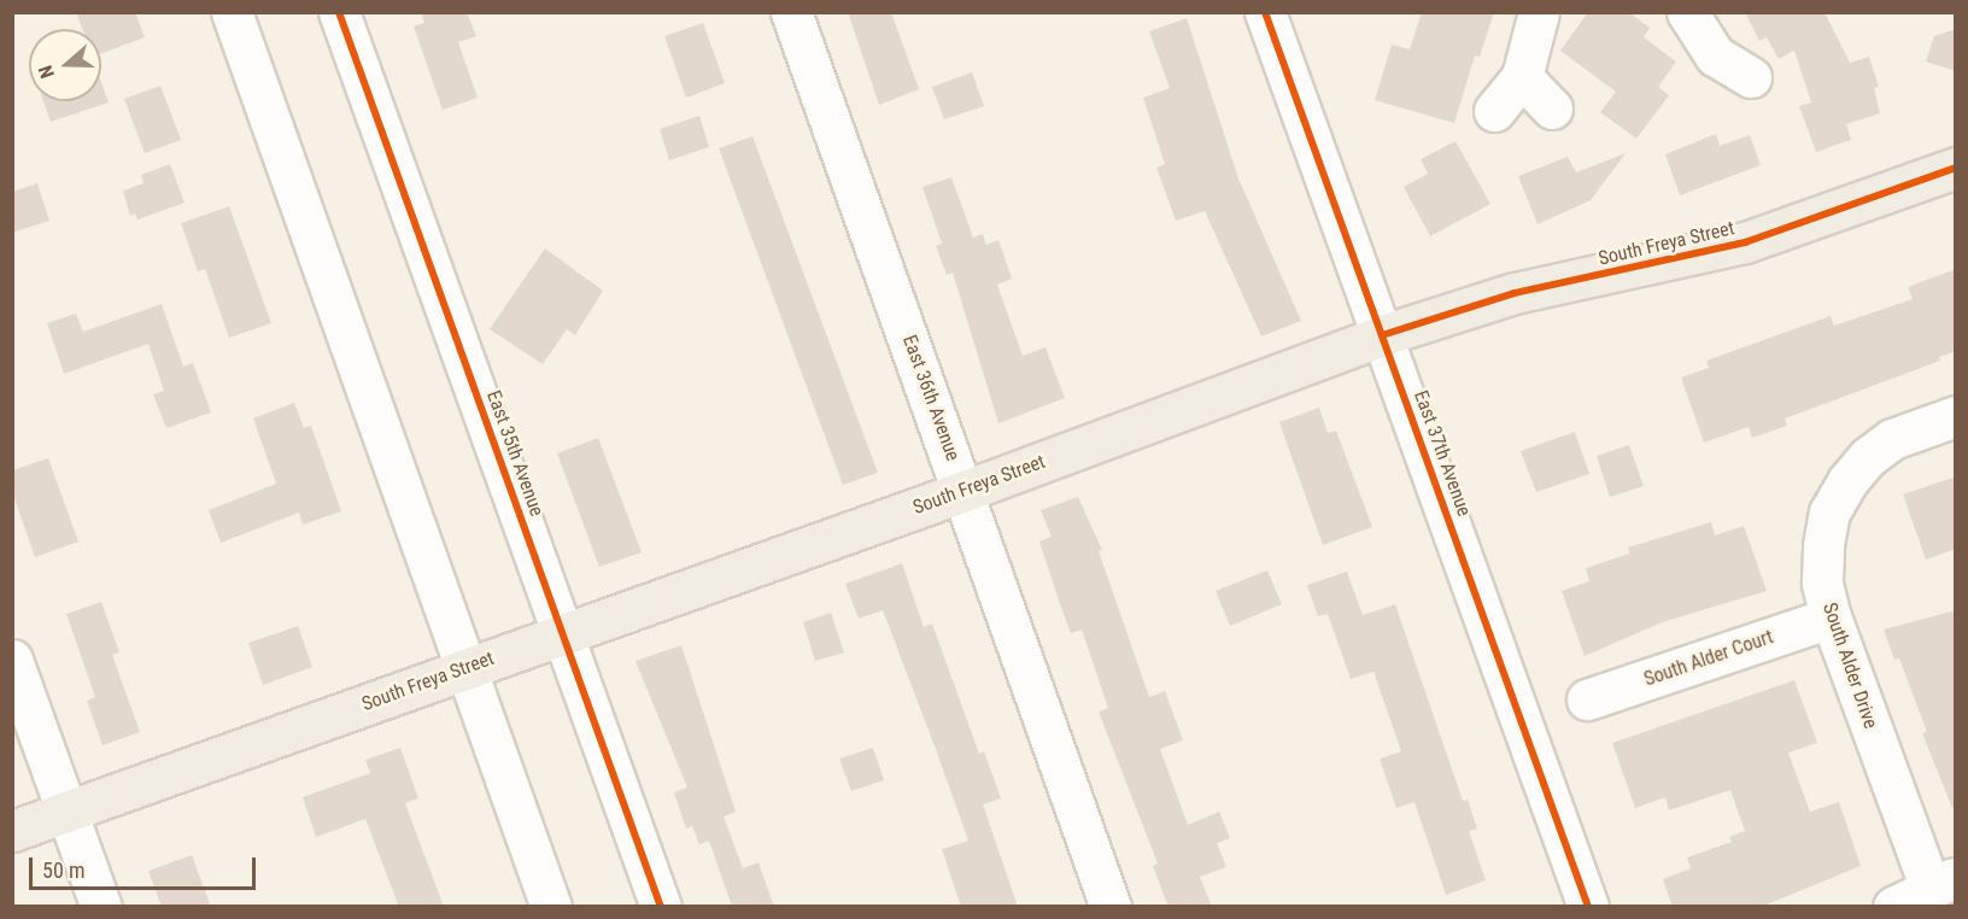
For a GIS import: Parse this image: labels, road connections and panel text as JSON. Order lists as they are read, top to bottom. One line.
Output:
{"streets":{"main road":["South Freya Street"],"street":["East 36th Avenue","East 35th Avenue","East 37th Avenue","South Alder Court","South Alder Drive"]},"crossings":[["South Freya Street","East 36th Avenue"],["South Freya Street","East 35th Avenue"],["South Freya Street","East 37th Avenue"],["South Alder Court","South Alder Drive"]],"scale_bar":"50 m","north":"left"}
